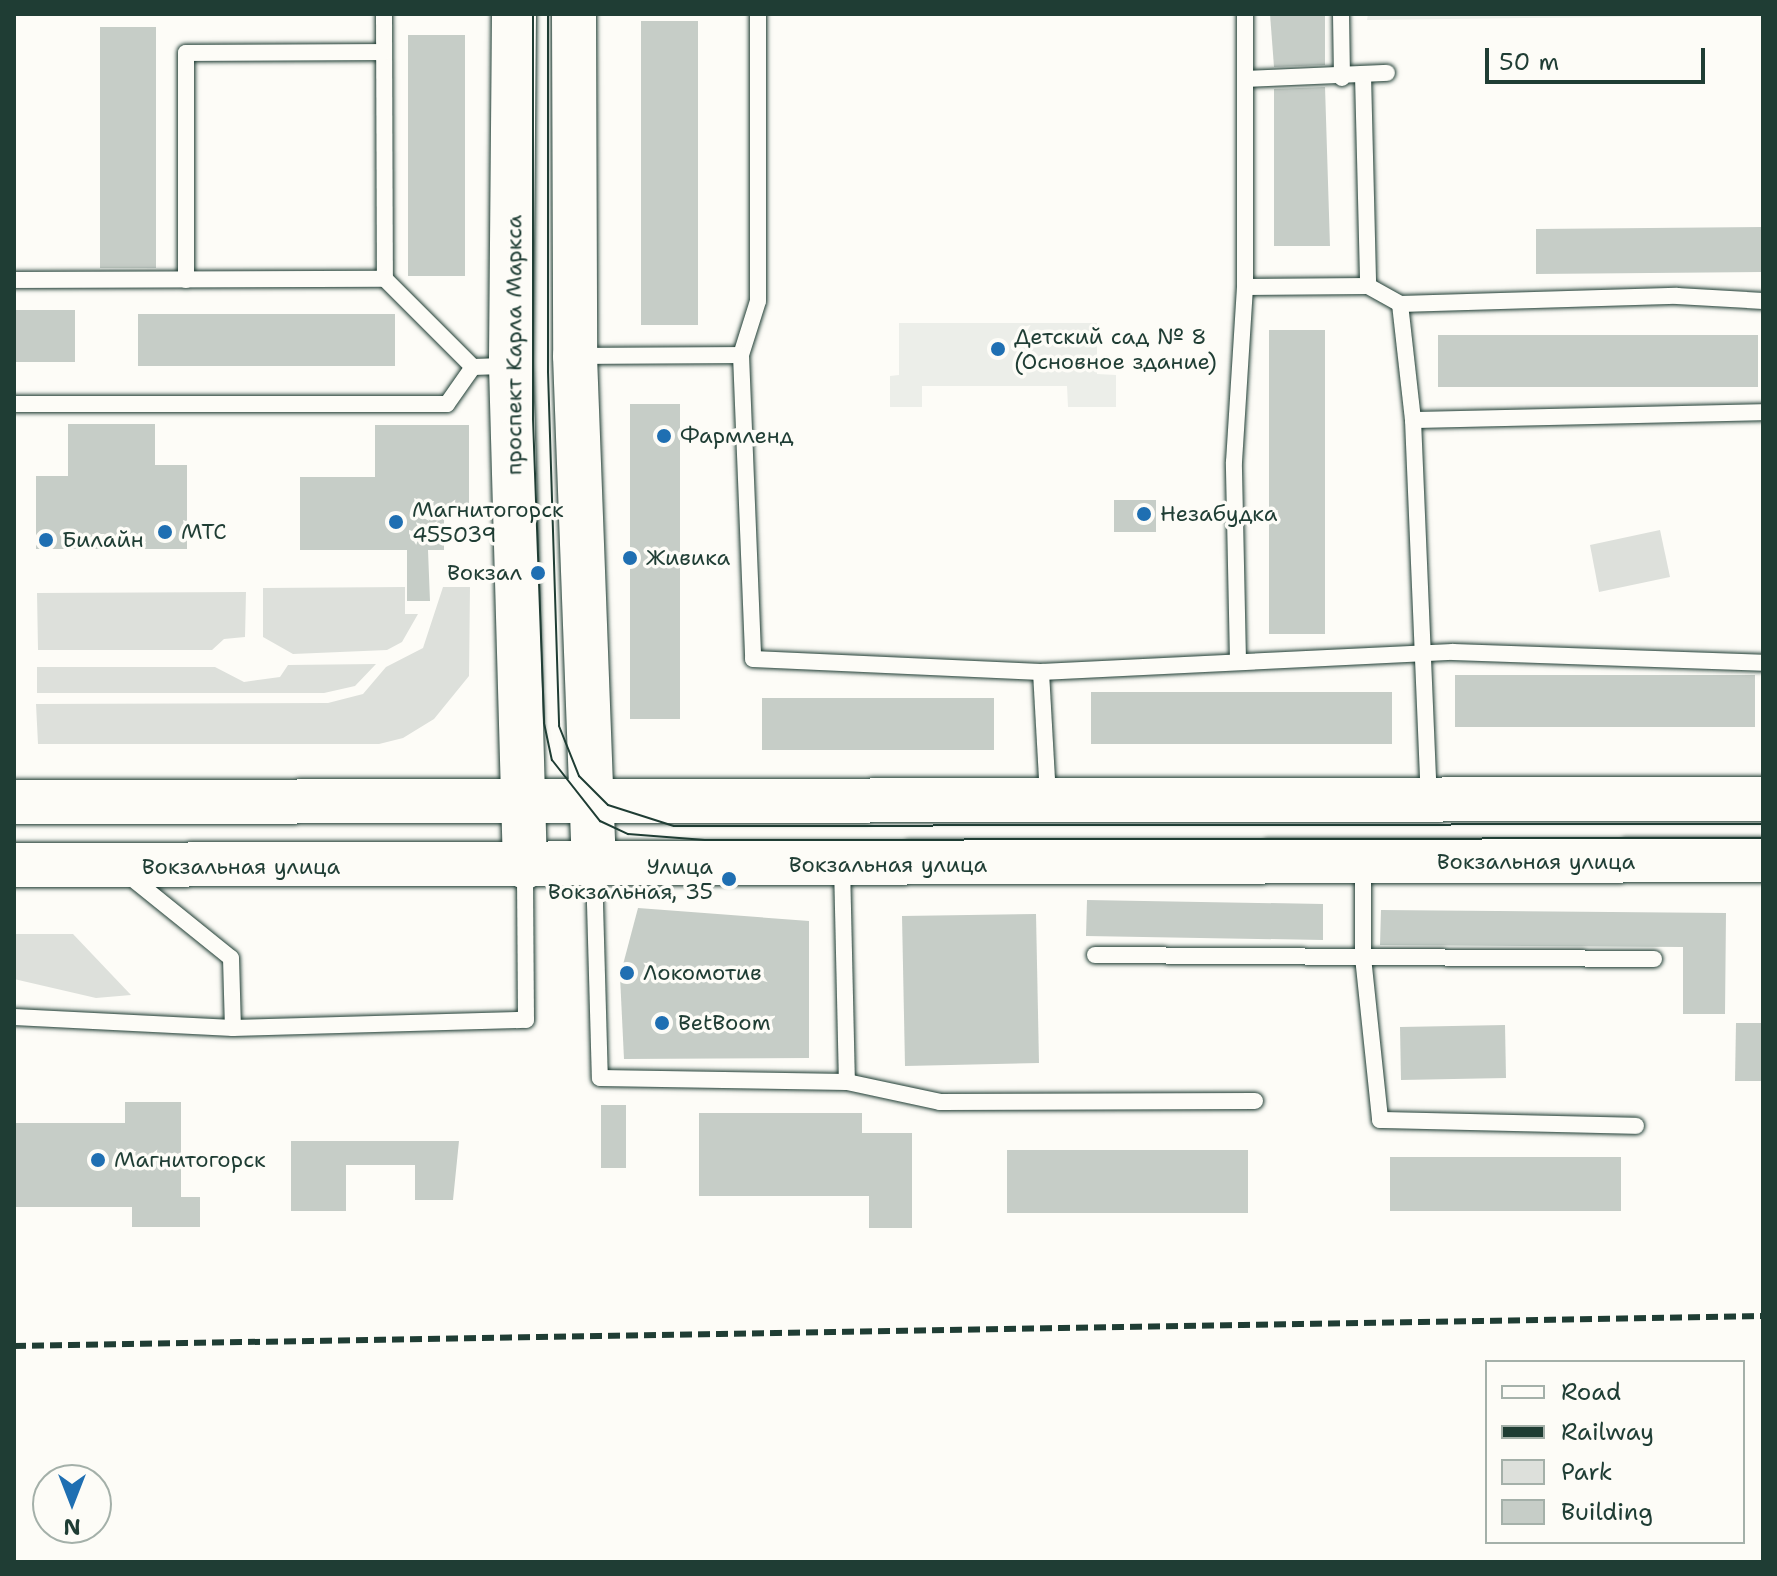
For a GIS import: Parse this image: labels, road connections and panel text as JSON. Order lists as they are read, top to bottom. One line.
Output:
{"streets":{"main road":["проспект Карла Маркса","Вокзальная улица"]},"crossings":[["проспект Карла Маркса","Вокзальная улица"]],"places":["Детский сад № 8 (Основное здание)","Фармленд","Незабудка","Магнитогорск 455039","МТС","Билайн","Живика","Вокзал","Улица Вокзальная, 35","Локомотив","BetBoom","Магнитогорск"],"legend":["Road","Railway","Park","Building"],"scale_bar":"50 m","north":"bottom"}
